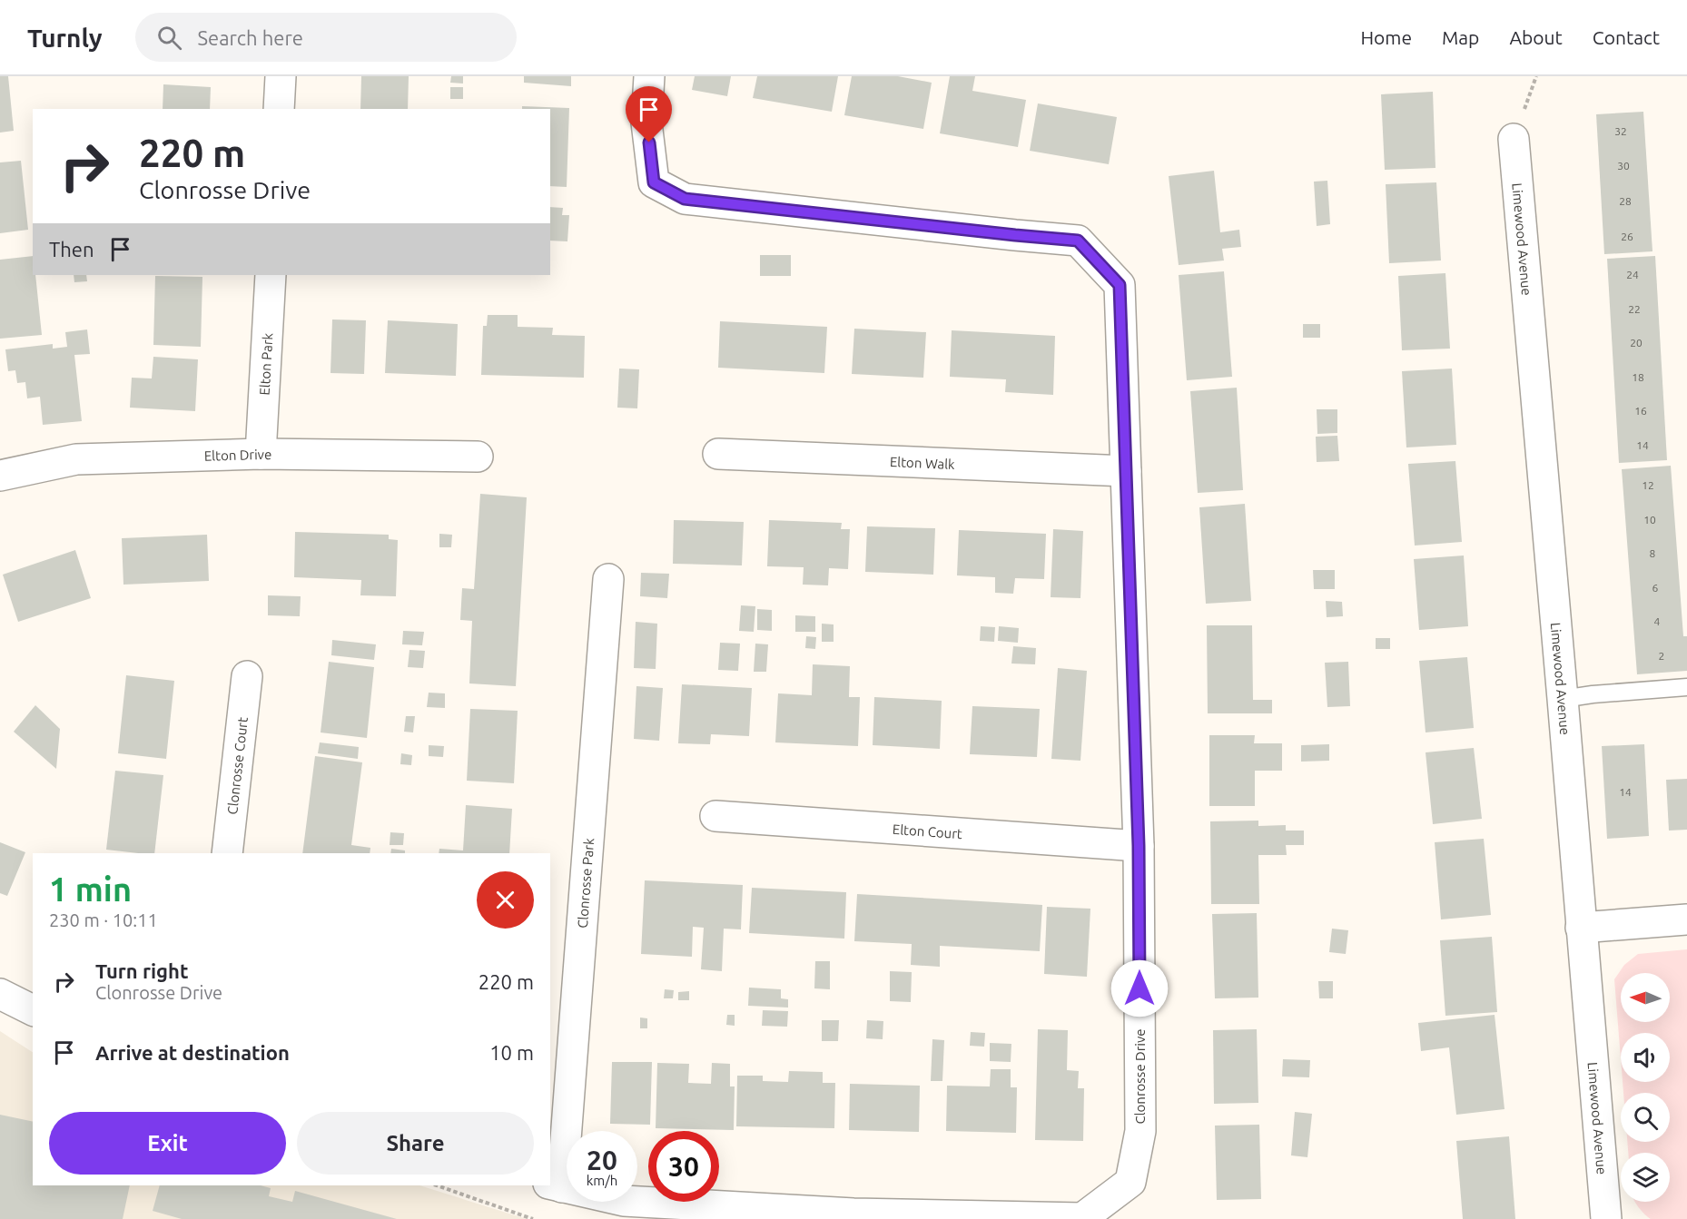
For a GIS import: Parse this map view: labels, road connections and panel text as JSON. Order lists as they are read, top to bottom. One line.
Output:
{"streets":{"street":["Limewood Avenue","Elton Park","Elton Drive","Elton Walk","Clonrosse Court","Elton Court","Clonrosse Park","Clonrosse Drive"]},"crossings":[["Elton Park","Elton Drive"],["Elton Walk","Clonrosse Drive"],["Elton Court","Clonrosse Drive"],["Clonrosse Park","Clonrosse Drive"]],"house_numbers":["32","30","28","26","24","22","20","18","16","14","12","10","8","6","4","2","14"],"north":"left","page":{"header":"Turnly","search":"Search here","nav":["Home","Map","About","Contact"],"turn":["220 m","Clonrosse Drive"],"then":"Then","heading":["1 min","230 m · 10:11"],"list":[{"name":"Turn right","note":"Clonrosse Drive","value":"220 m"},{"name":"Arrive at destination","value":"10 m"}],"buttons":["Exit","Share"],"speed":"20 km/h","limit":"30"}}
